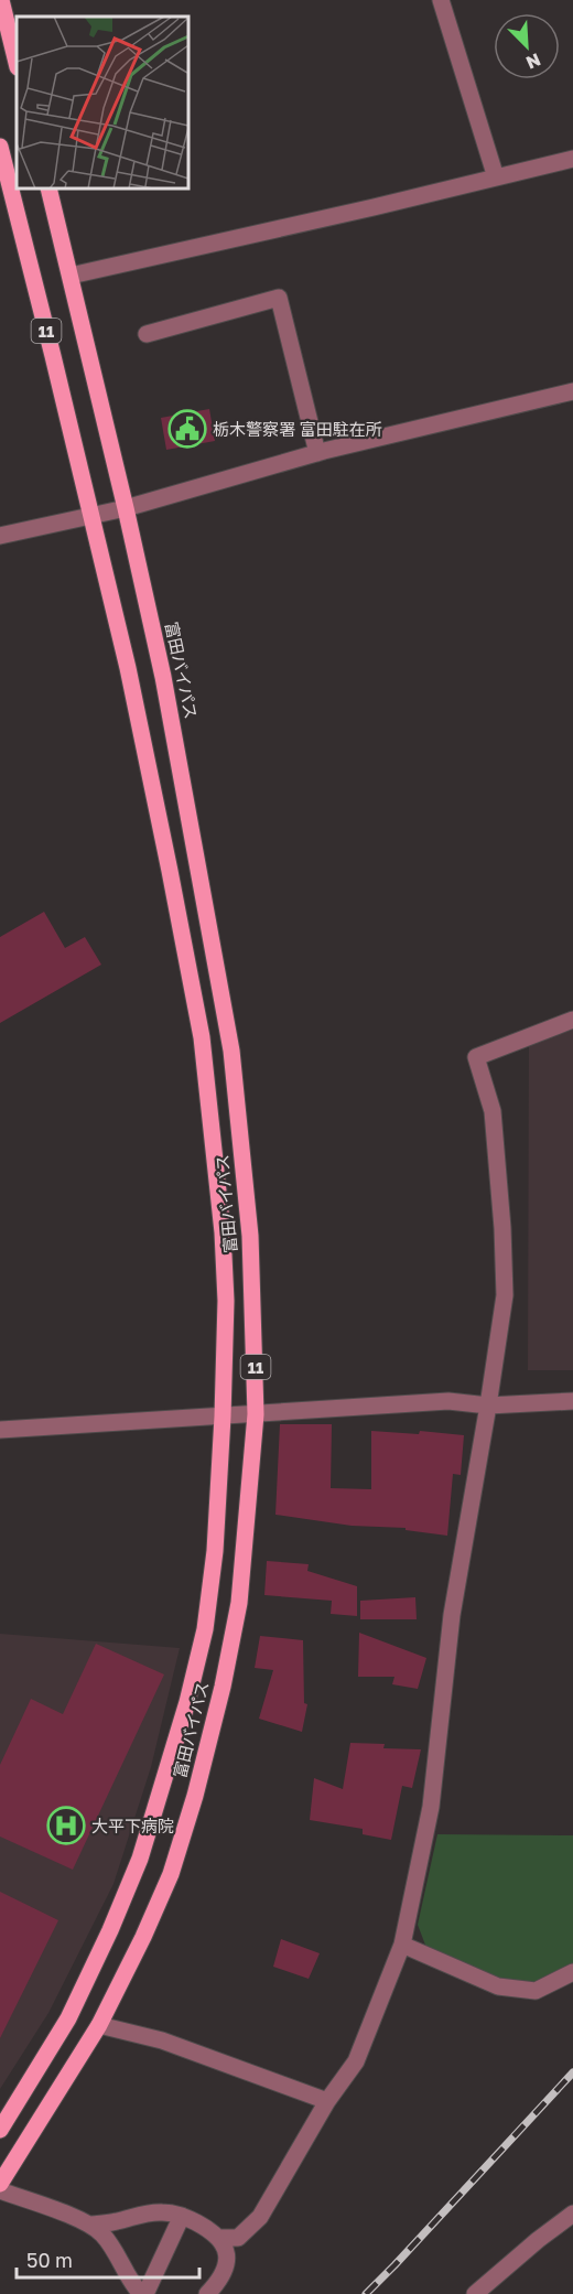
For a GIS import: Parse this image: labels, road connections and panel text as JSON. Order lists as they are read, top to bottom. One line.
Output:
{"streets":{"main road":["11","富田バイパス"]},"places":{"public building":["栃木警察署 富田駐在所"],"hospital":["大平下病院"]},"scale_bar":"50 m","north":"bottom right"}
